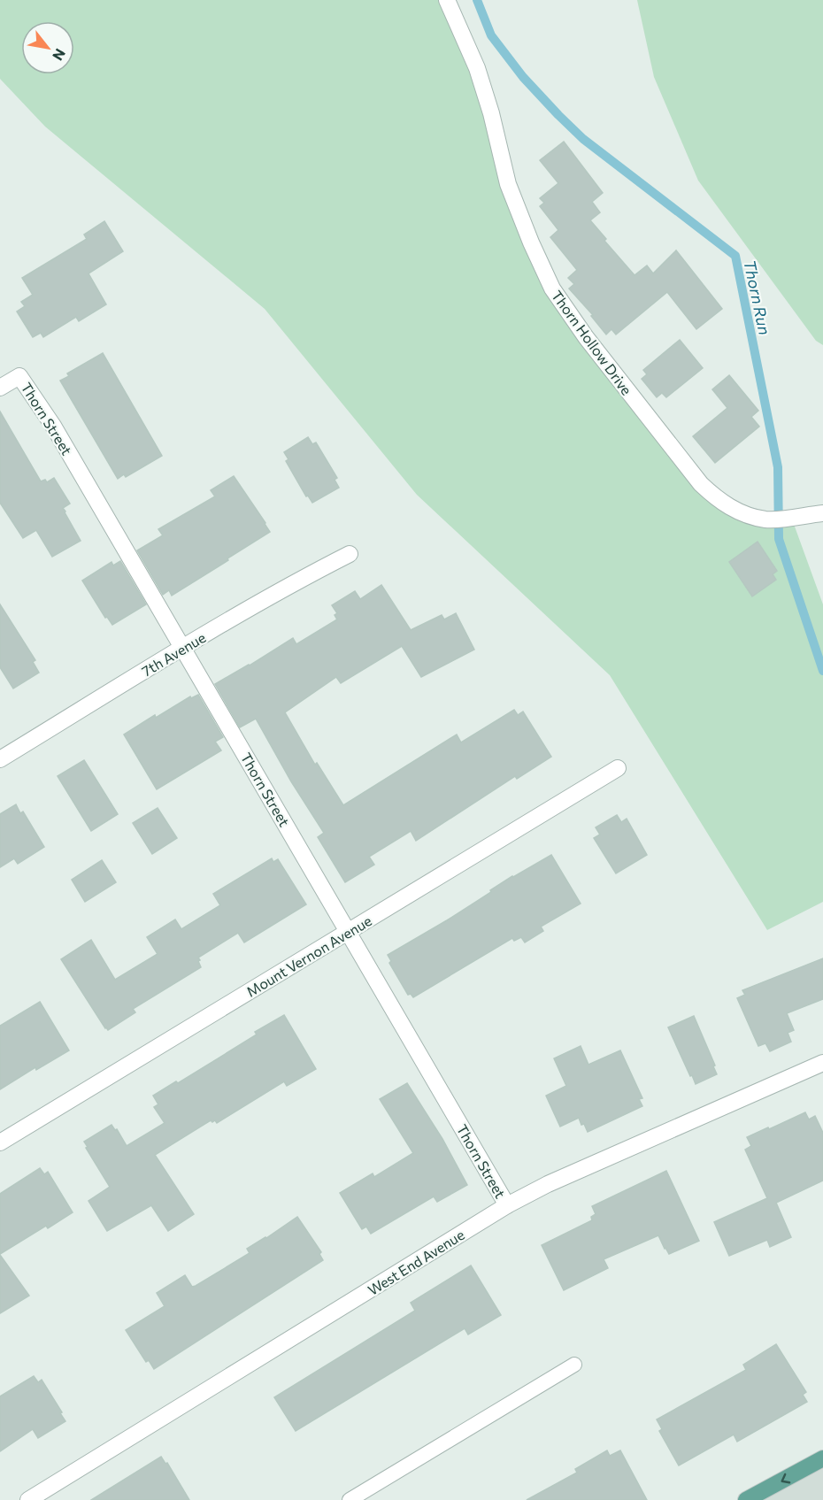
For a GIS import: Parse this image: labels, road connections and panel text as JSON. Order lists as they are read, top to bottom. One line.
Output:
{"streets":{"street":["Thorn Hollow Drive","Thorn Street","7th Avenue","Mount Vernon Avenue","West End Avenue"]},"crossings":[["Thorn Street","7th Avenue"],["Thorn Street","Mount Vernon Avenue"],["Thorn Street","West End Avenue"]],"water":["Thorn Run"],"north":"bottom right"}
